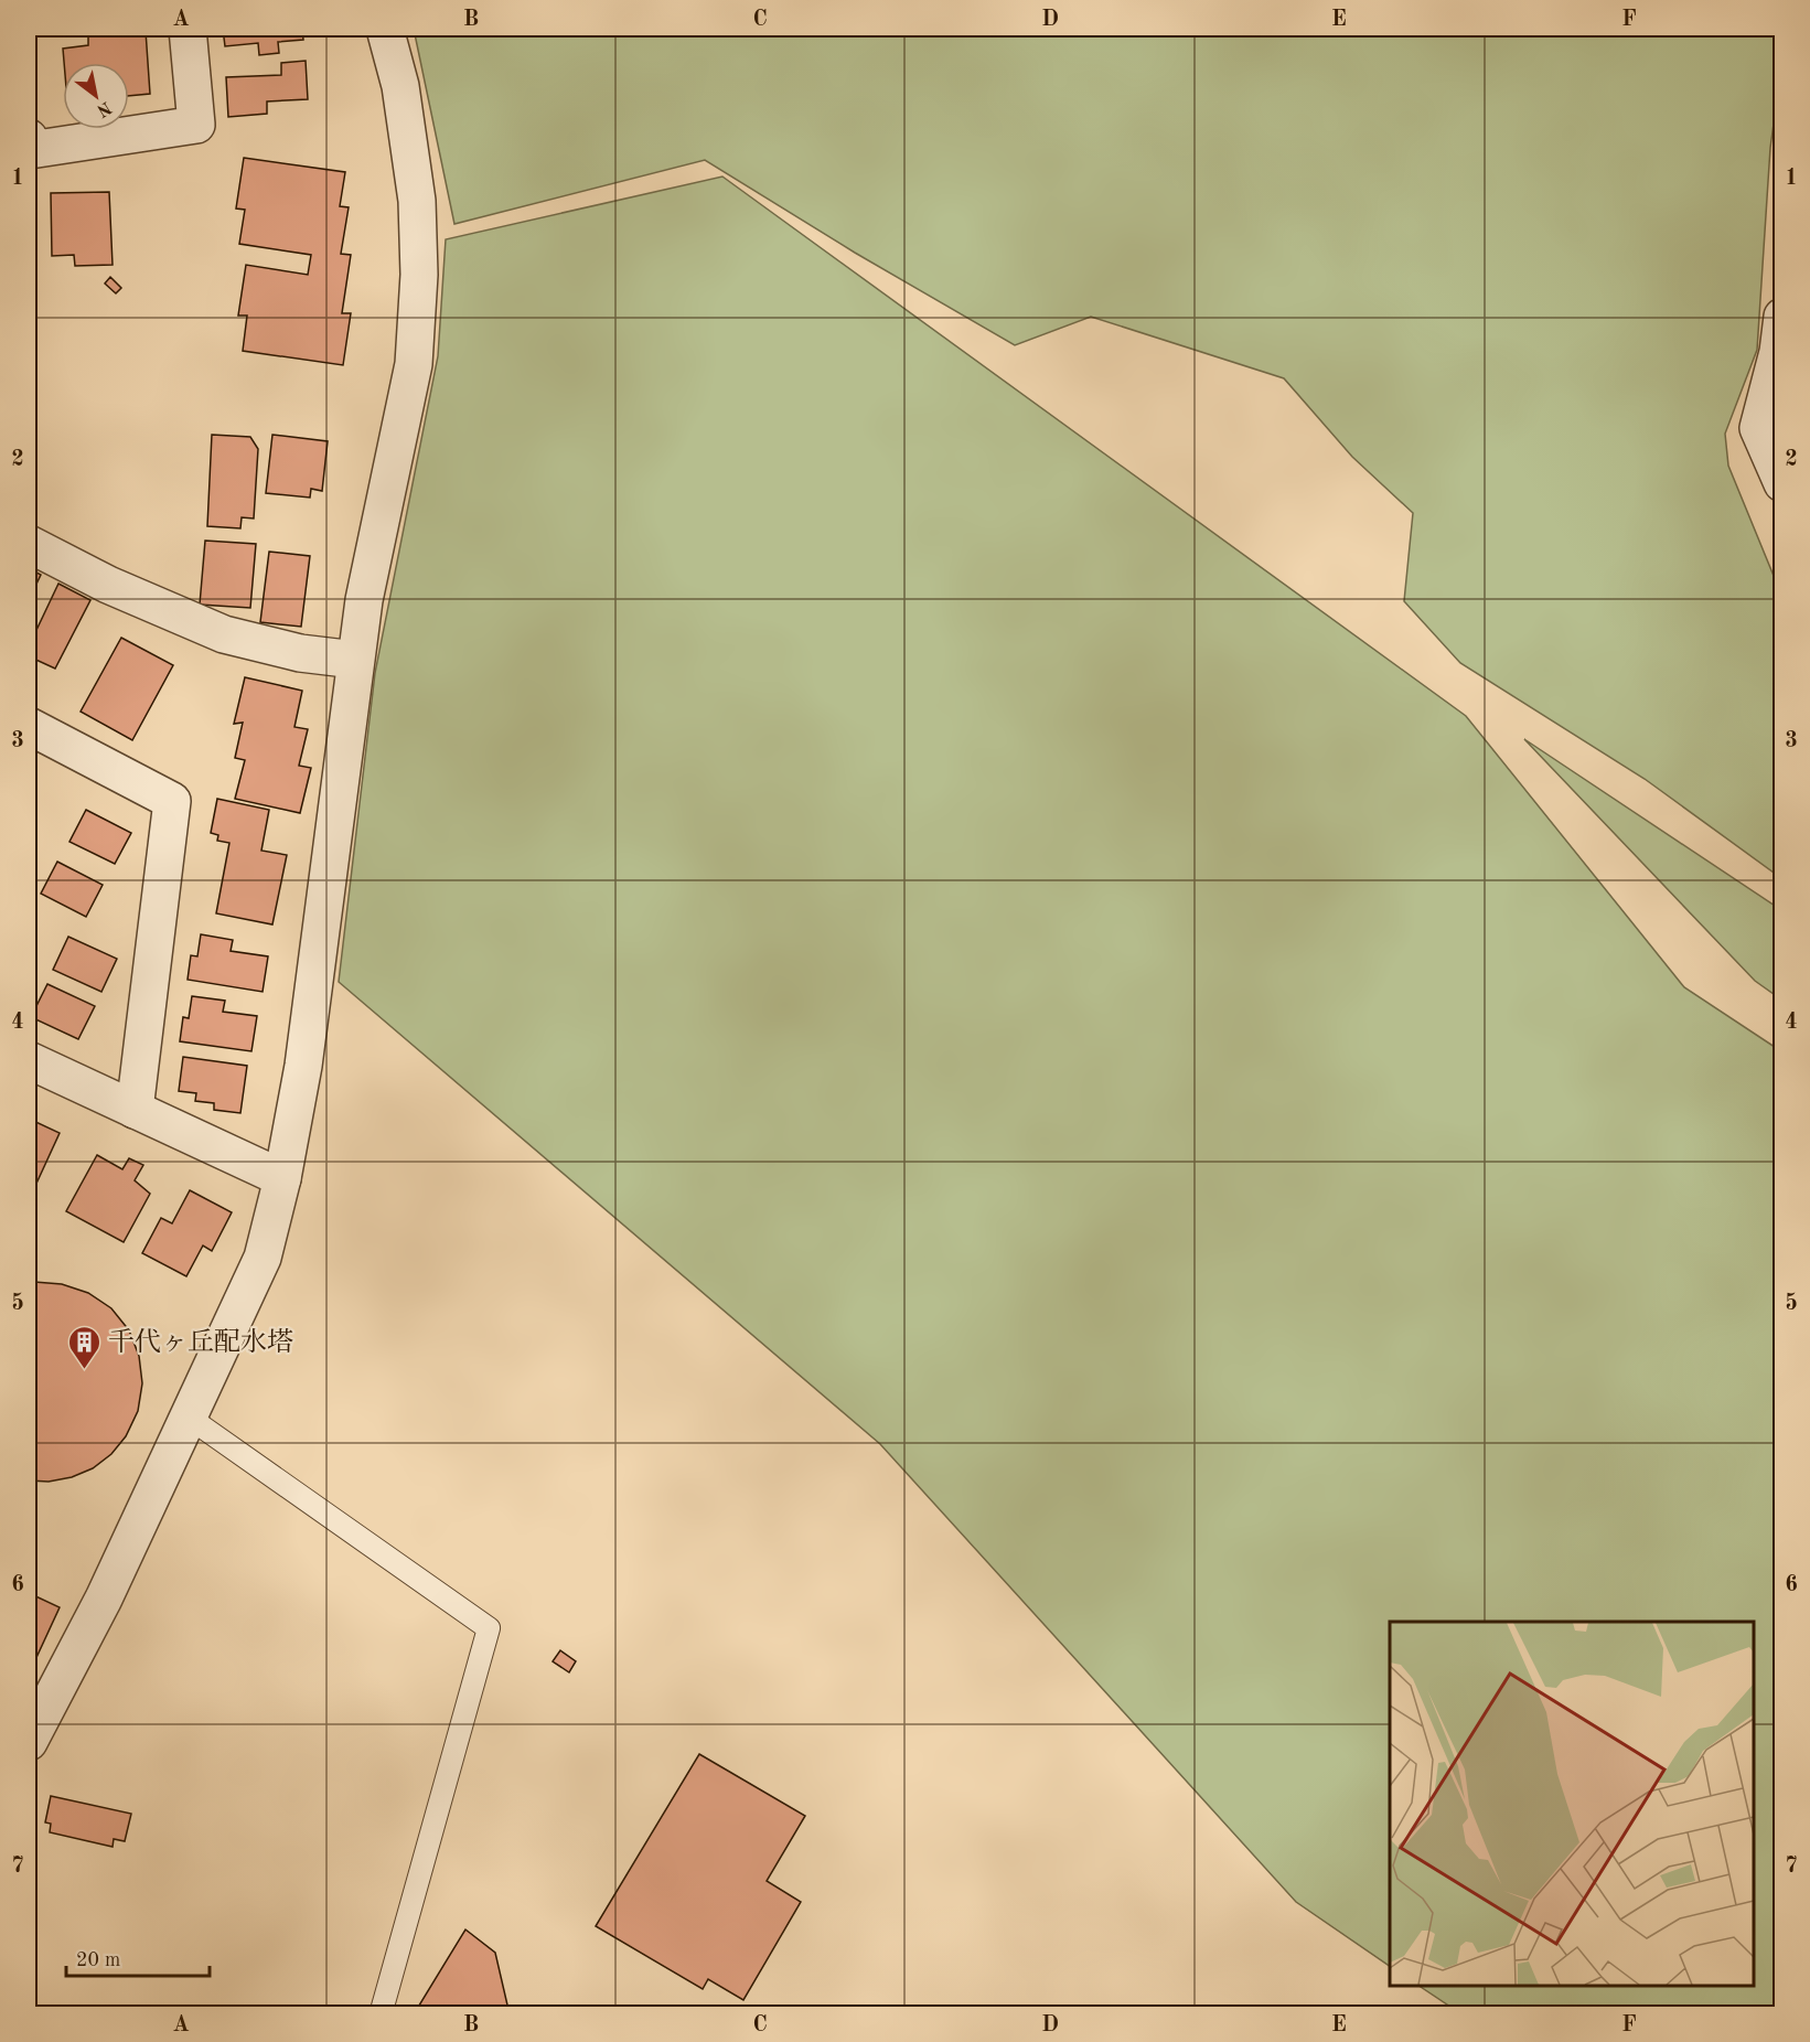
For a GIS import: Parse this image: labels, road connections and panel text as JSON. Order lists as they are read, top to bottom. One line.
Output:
{"places":{"building":["千代ヶ丘配水塔"]},"scale_bar":"20 m","north":"bottom right","grid":{"columns":["A","B","C","D","E","F"],"rows":["1","2","3","4","5","6","7"]}}
